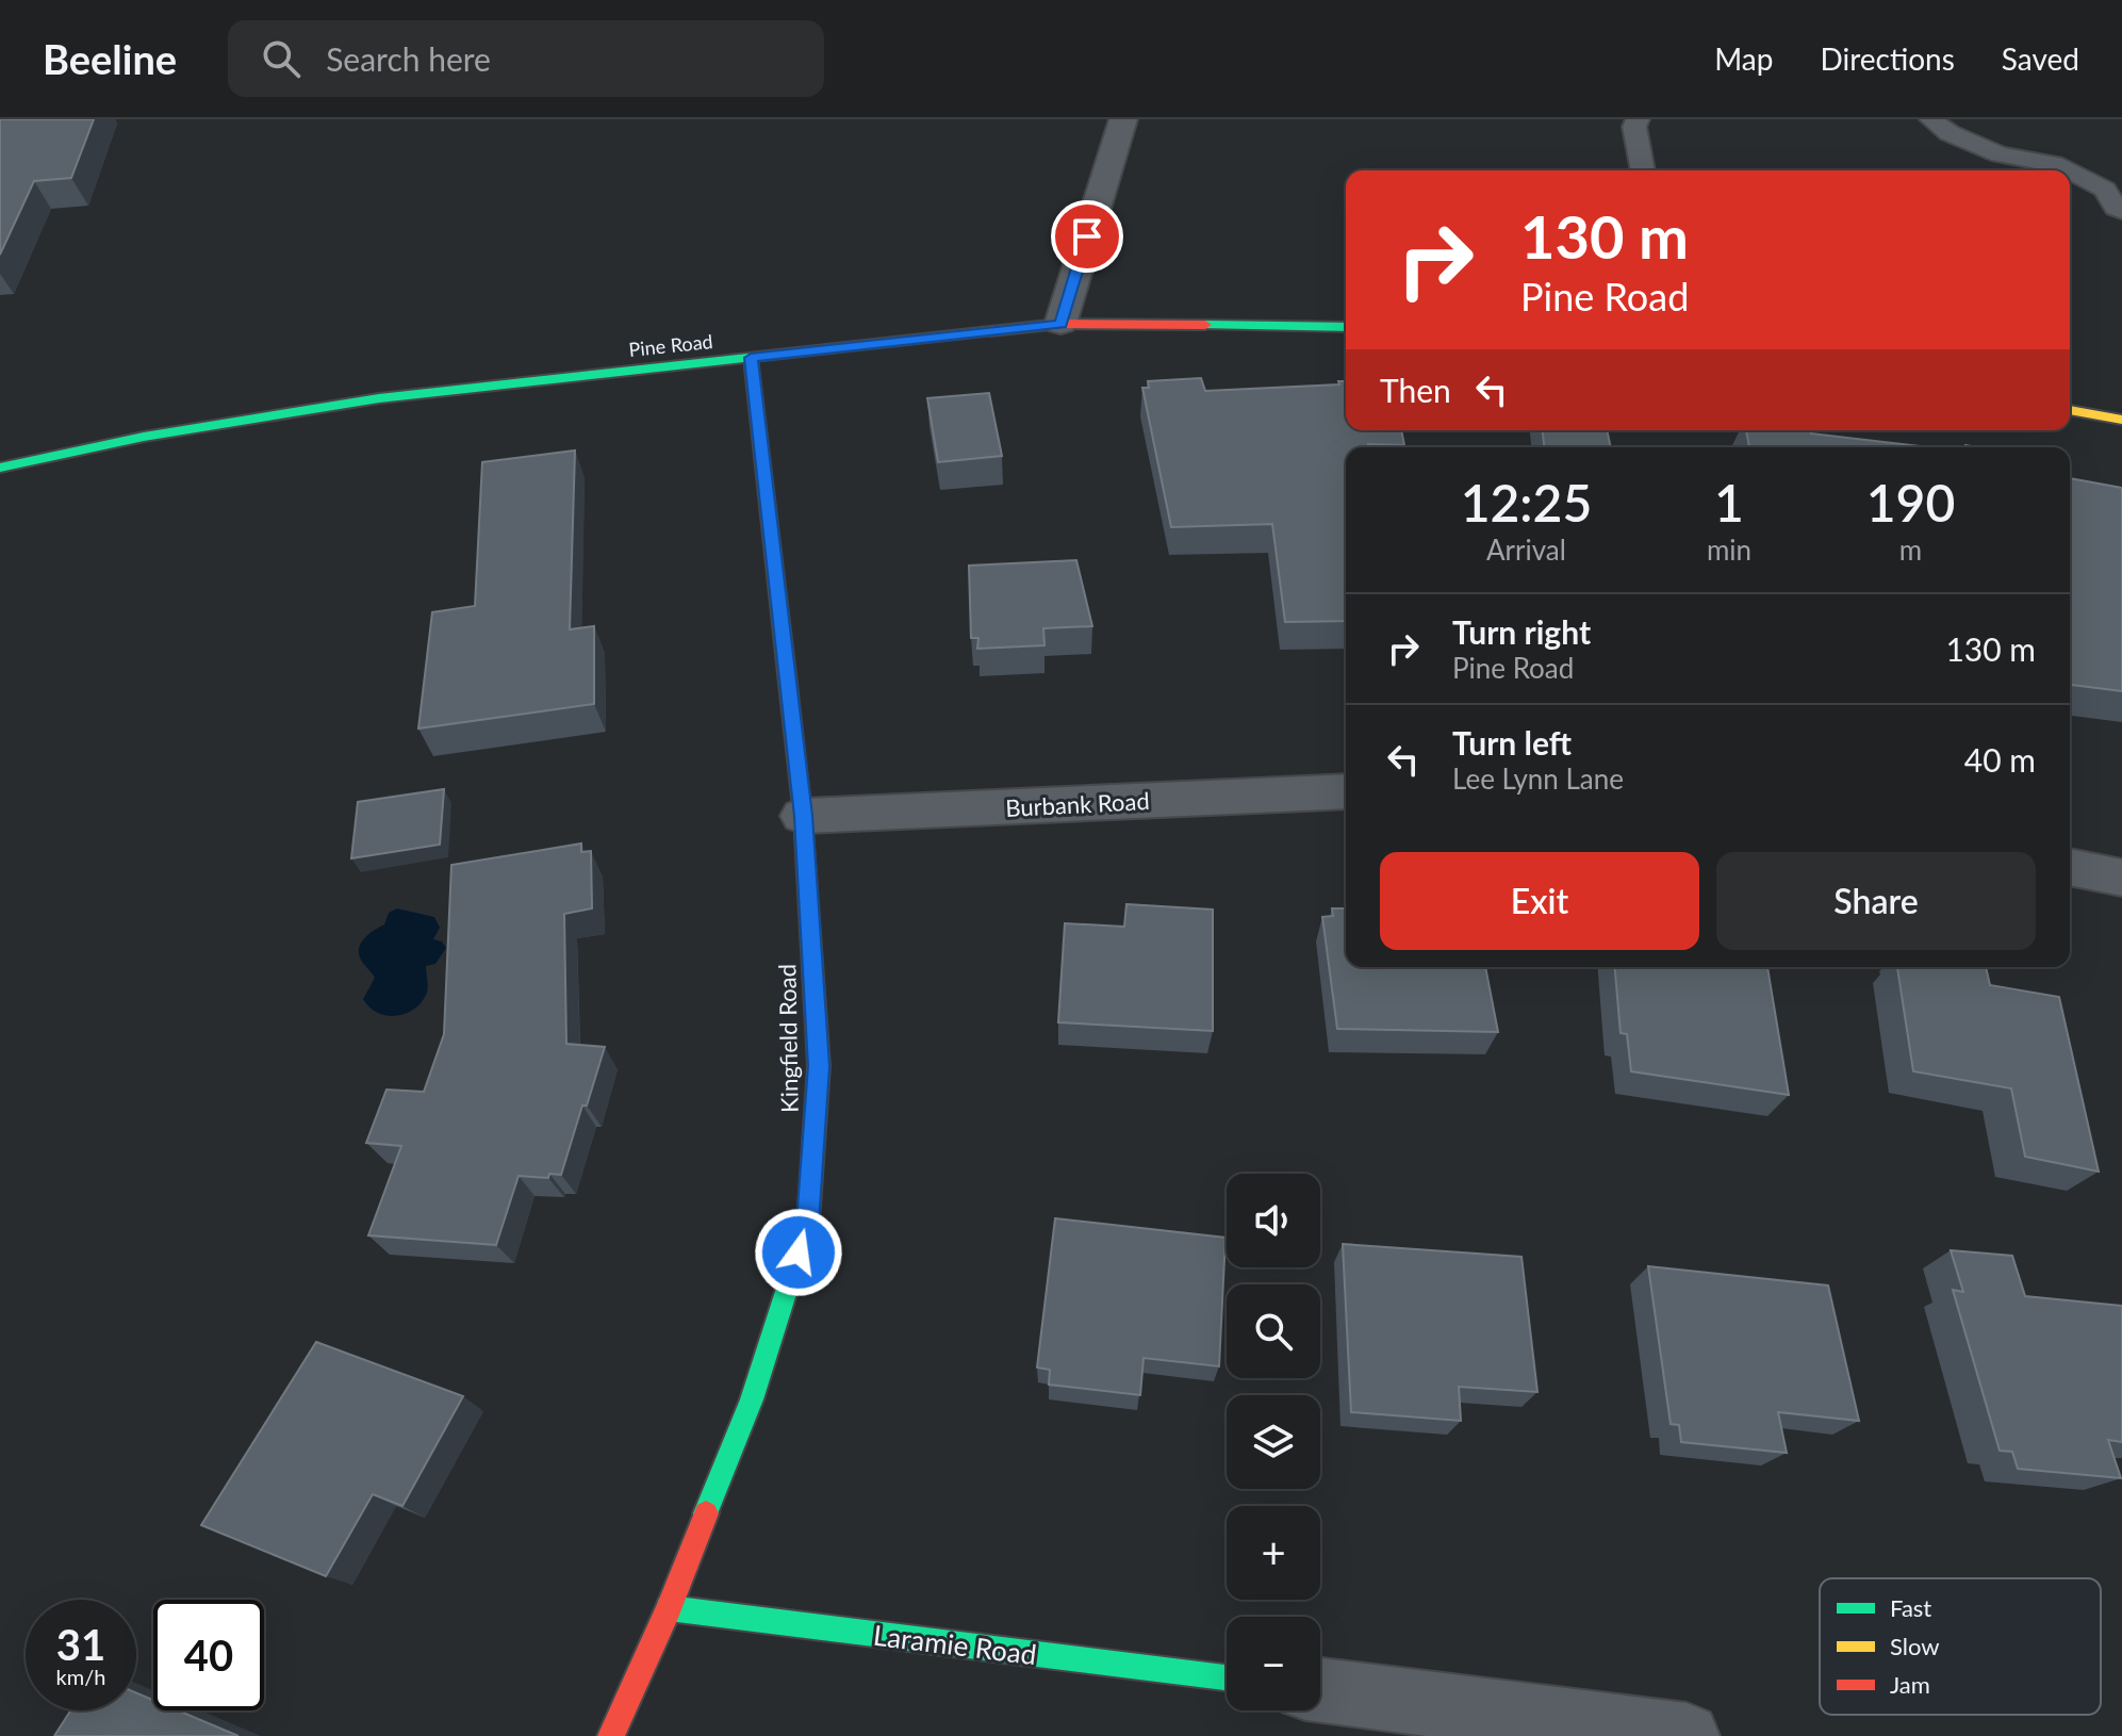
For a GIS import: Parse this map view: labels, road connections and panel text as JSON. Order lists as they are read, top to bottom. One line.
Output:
{"streets":{"street":["Pine Road","Burbank Road","Kingfield Road","Laramie Road"]},"crossings":[["Pine Road","Kingfield Road"],["Burbank Road","Kingfield Road"],["Kingfield Road","Laramie Road"]],"legend":["Fast","Slow","Jam"],"page":{"header":"Beeline","search":"Search here","nav":["Map","Directions","Saved"],"turn":["130 m","Pine Road"],"then":"Then","eta":["12:25","Arrival","1","min","190","m"],"list":[{"name":"Turn right","note":"Pine Road","value":"130 m"},{"name":"Turn left","note":"Lee Lynn Lane","value":"40 m"}],"buttons":["Exit","Share"],"map_buttons":["+","−"],"speed":"31 km/h","limit":"40"}}
